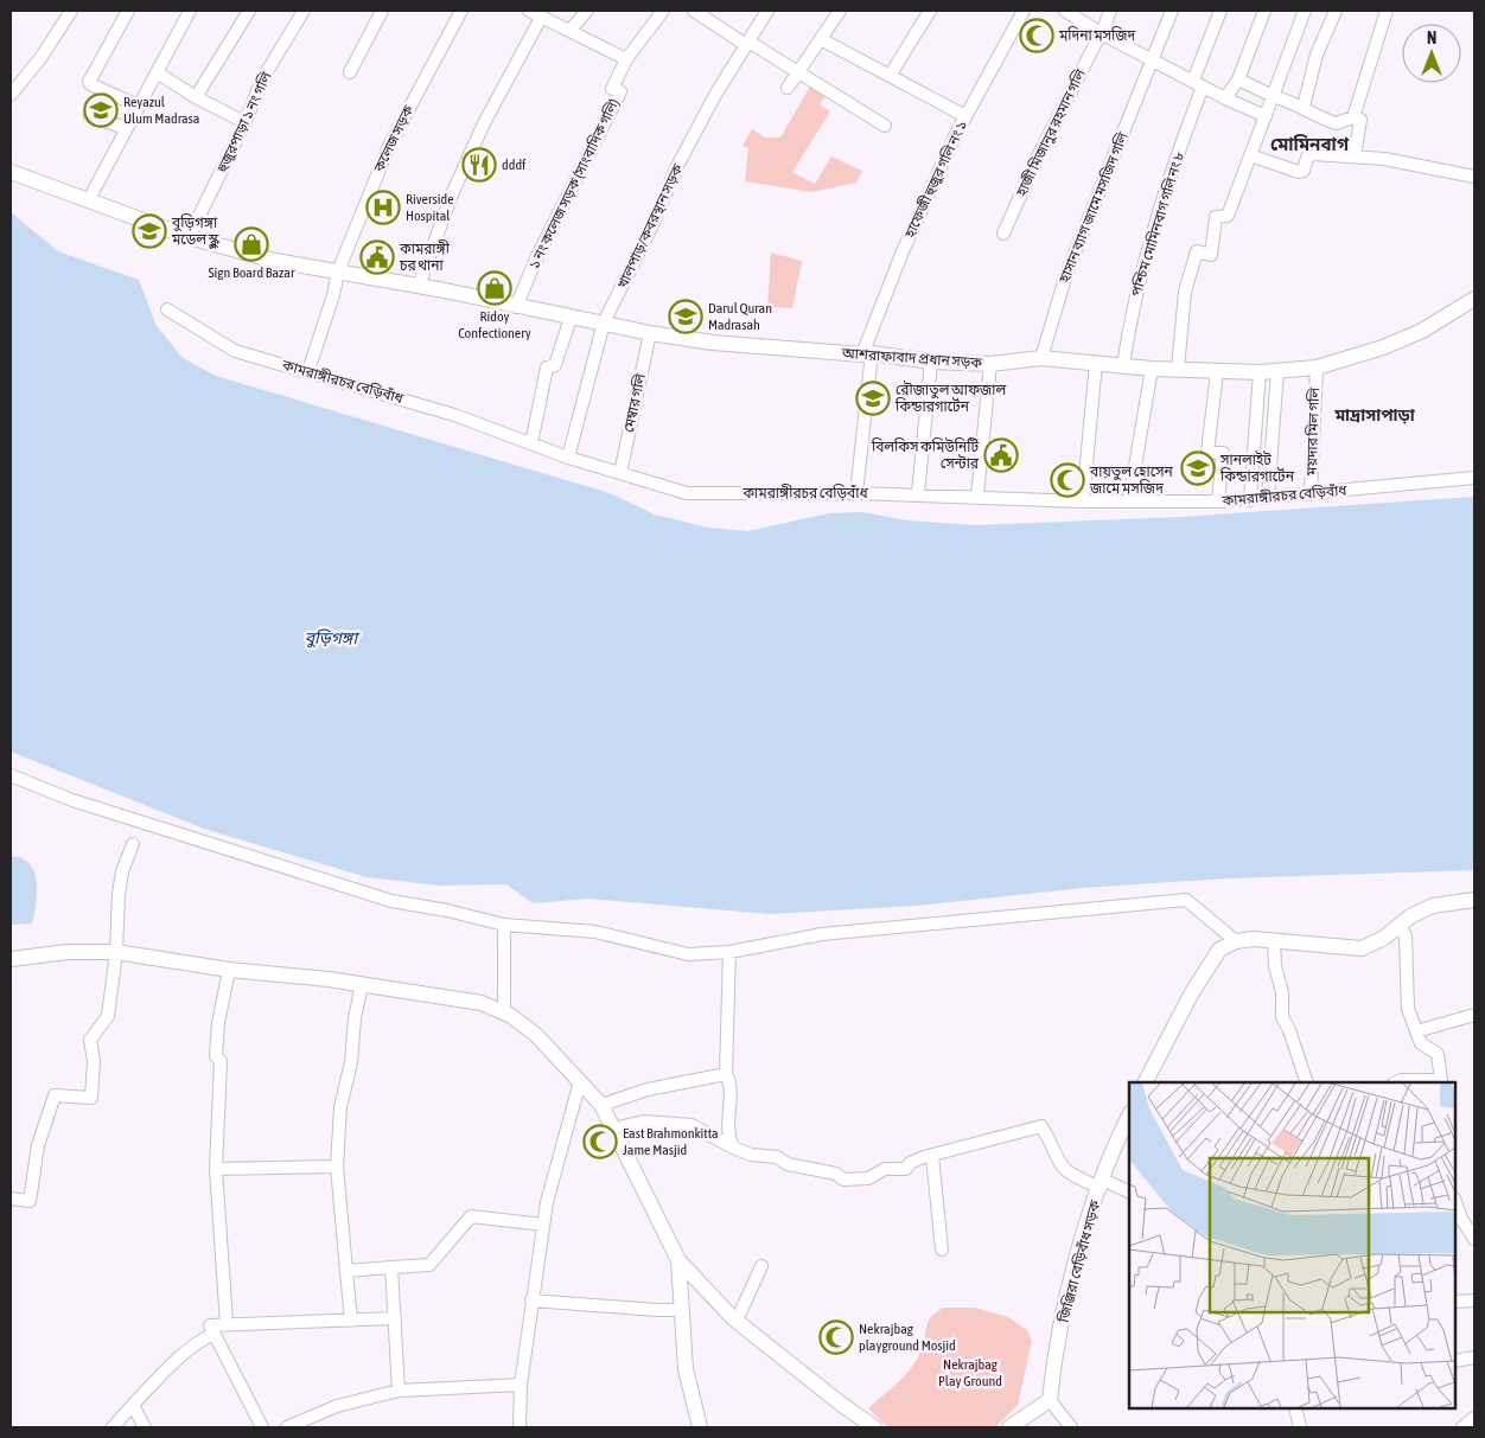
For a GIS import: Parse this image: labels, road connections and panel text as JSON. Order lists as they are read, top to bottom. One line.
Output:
{"streets":{"street":["হুজুরপাড়া ১ নং গলি","হাজী মিজানুর রহমান গলি","কলেজ সড়ক","হাফেজী হুজুর গলি নং ১","১ নং কলেজ সড়ক (সাংবাদিক গলি)","হাসান ব্যাগ জামে মসজিদ গলি","পশ্চিম মোমিনবাগ গলি নং ৮","খালপাড়/কবরস্থান সড়ক","আশরাফাবাদ প্রধান সড়ক","কামরাঙ্গীরচর বেড়িবাঁধ","মেম্বার গলি","ময়দার মিল গলি","জিঞ্জিরা বেড়িবাঁধ সড়ক"]},"crossings":[["হুজুরপাড়া ১ নং গলি","আশরাফাবাদ প্রধান সড়ক"],["কলেজ সড়ক","আশরাফাবাদ প্রধান সড়ক"],["কলেজ সড়ক","কামরাঙ্গীরচর বেড়িবাঁধ"],["হাফেজী হুজুর গলি নং ১","আশরাফাবাদ প্রধান সড়ক"],["হাফেজী হুজুর গলি নং ১","কামরাঙ্গীরচর বেড়িবাঁধ"],["১ নং কলেজ সড়ক (সাংবাদিক গলি)","আশরাফাবাদ প্রধান সড়ক"],["হাসান ব্যাগ জামে মসজিদ গলি","আশরাফাবাদ প্রধান সড়ক"],["পশ্চিম মোমিনবাগ গলি নং ৮","আশরাফাবাদ প্রধান সড়ক"],["খালপাড়/কবরস্থান সড়ক","আশরাফাবাদ প্রধান সড়ক"],["খালপাড়/কবরস্থান সড়ক","কামরাঙ্গীরচর বেড়িবাঁধ"],["আশরাফাবাদ প্রধান সড়ক","মেম্বার গলি"],["আশরাফাবাদ প্রধান সড়ক","ময়দার মিল গলি"],["কামরাঙ্গীরচর বেড়িবাঁধ","মেম্বার গলি"],["কামরাঙ্গীরচর বেড়িবাঁধ","ময়দার মিল গলি"]],"districts":["মোমিনবাগ","মাদ্রাসাপাড়া"],"water":["বুড়িগঙ্গা"],"parks":["Nekrajbag Play Ground"],"places":{"mosque":["মদিনা মসজিদ","বায়তুল হোসেন জামে মসজিদ","East Brahmonkitta Jame Masjid","Nekrajbag playground Mosjid"],"school or university":["Reyazul Ulum Madrasa","বুড়িগঙ্গা মডেল স্কুল","Darul Quran Madrasah","রৌজাতুল আফজাল কিন্ডারগার্টেন","সানলাইট কিন্ডারগার্টেন"],"restaurant":["dddf"],"hospital":["Riverside Hospital"],"shop":["Sign Board Bazar","Ridoy Confectionery"],"public building":["কামরাঙ্গী চর থানা","বিলকিস কমিউনিটি সেন্টার"]},"north":"top"}
